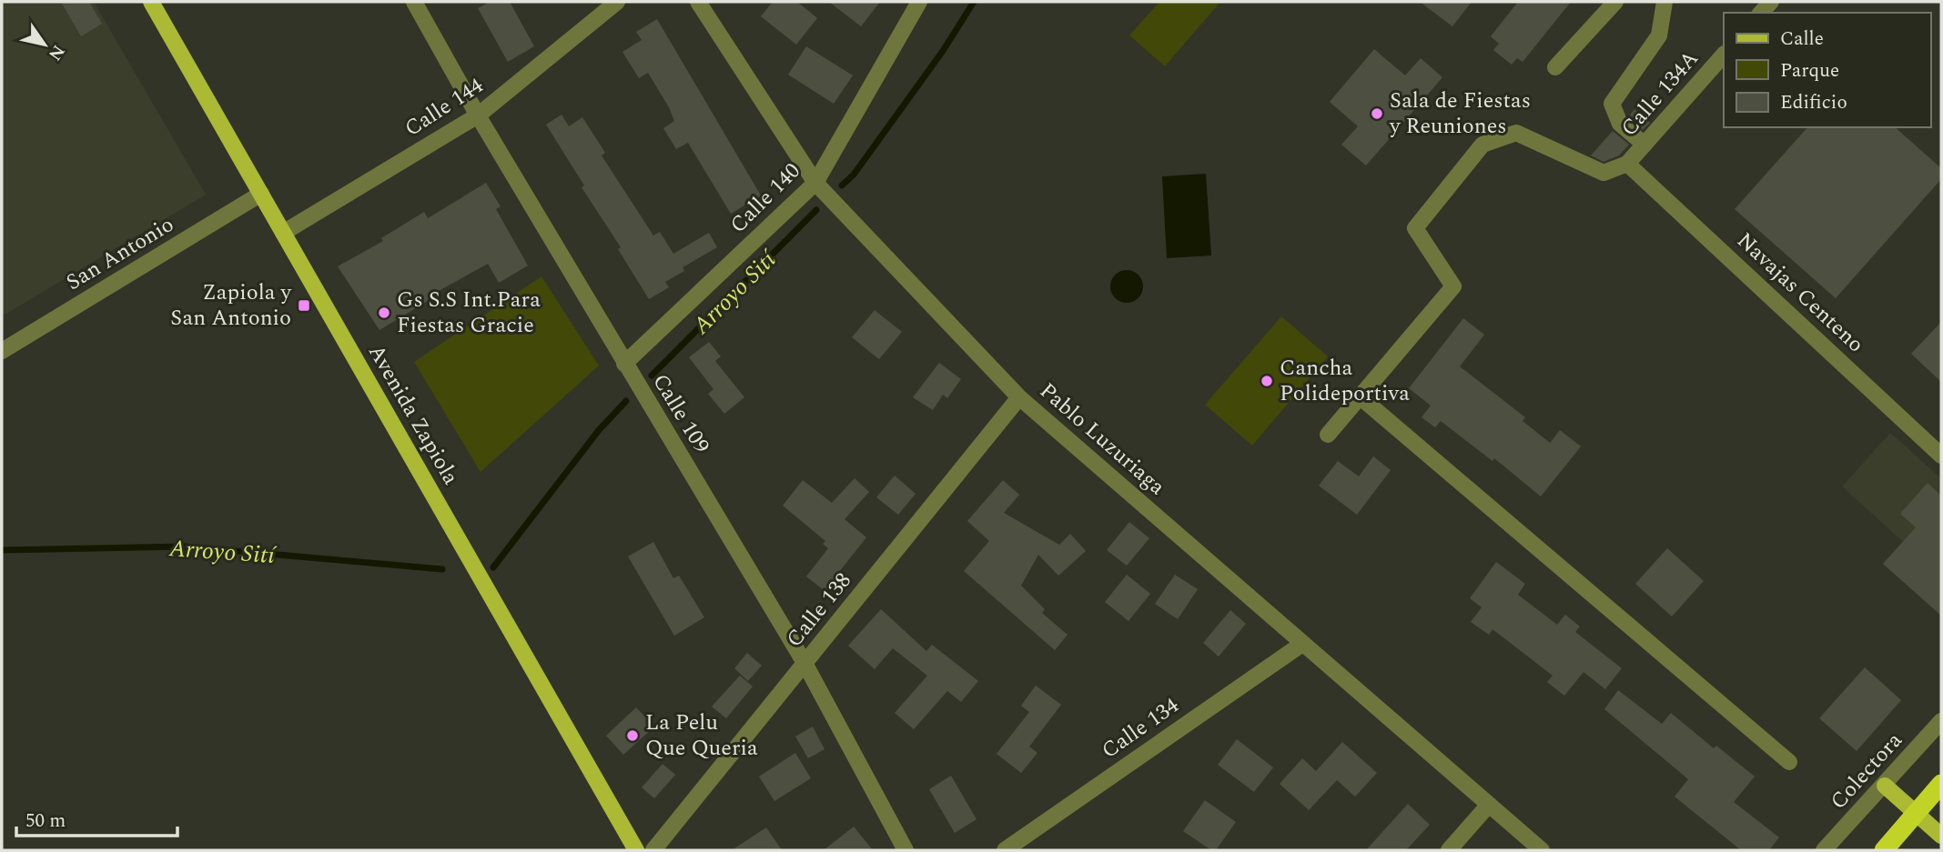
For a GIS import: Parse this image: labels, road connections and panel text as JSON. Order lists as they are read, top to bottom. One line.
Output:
{"streets":{"main road":["Avenida Zapiola"],"street":["Calle 134A","Calle 144","Calle 140","San Antonio","Navajas Centeno","Calle 109","Pablo Luzuriaga","Calle 138","Calle 134","Colectora"]},"crossings":[["Calle 134A","Navajas Centeno"],["Calle 144","Calle 109"],["Calle 144","Avenida Zapiola"],["Calle 140","Calle 109"],["Calle 140","Pablo Luzuriaga"],["San Antonio","Avenida Zapiola"],["Calle 109","Calle 138"],["Pablo Luzuriaga","Calle 138"],["Pablo Luzuriaga","Calle 134"]],"water":["Arroyo Sití"],"places":{"other":["Sala de Fiestas y Reuniones","Gs S.S Int.Para Fiestas Gracie","Cancha Polideportiva","La Pelu Que Queria"],"transit":["Zapiola y San Antonio"]},"legend":["Calle","Parque","Edificio"],"scale_bar":"50 m","north":"bottom right"}
